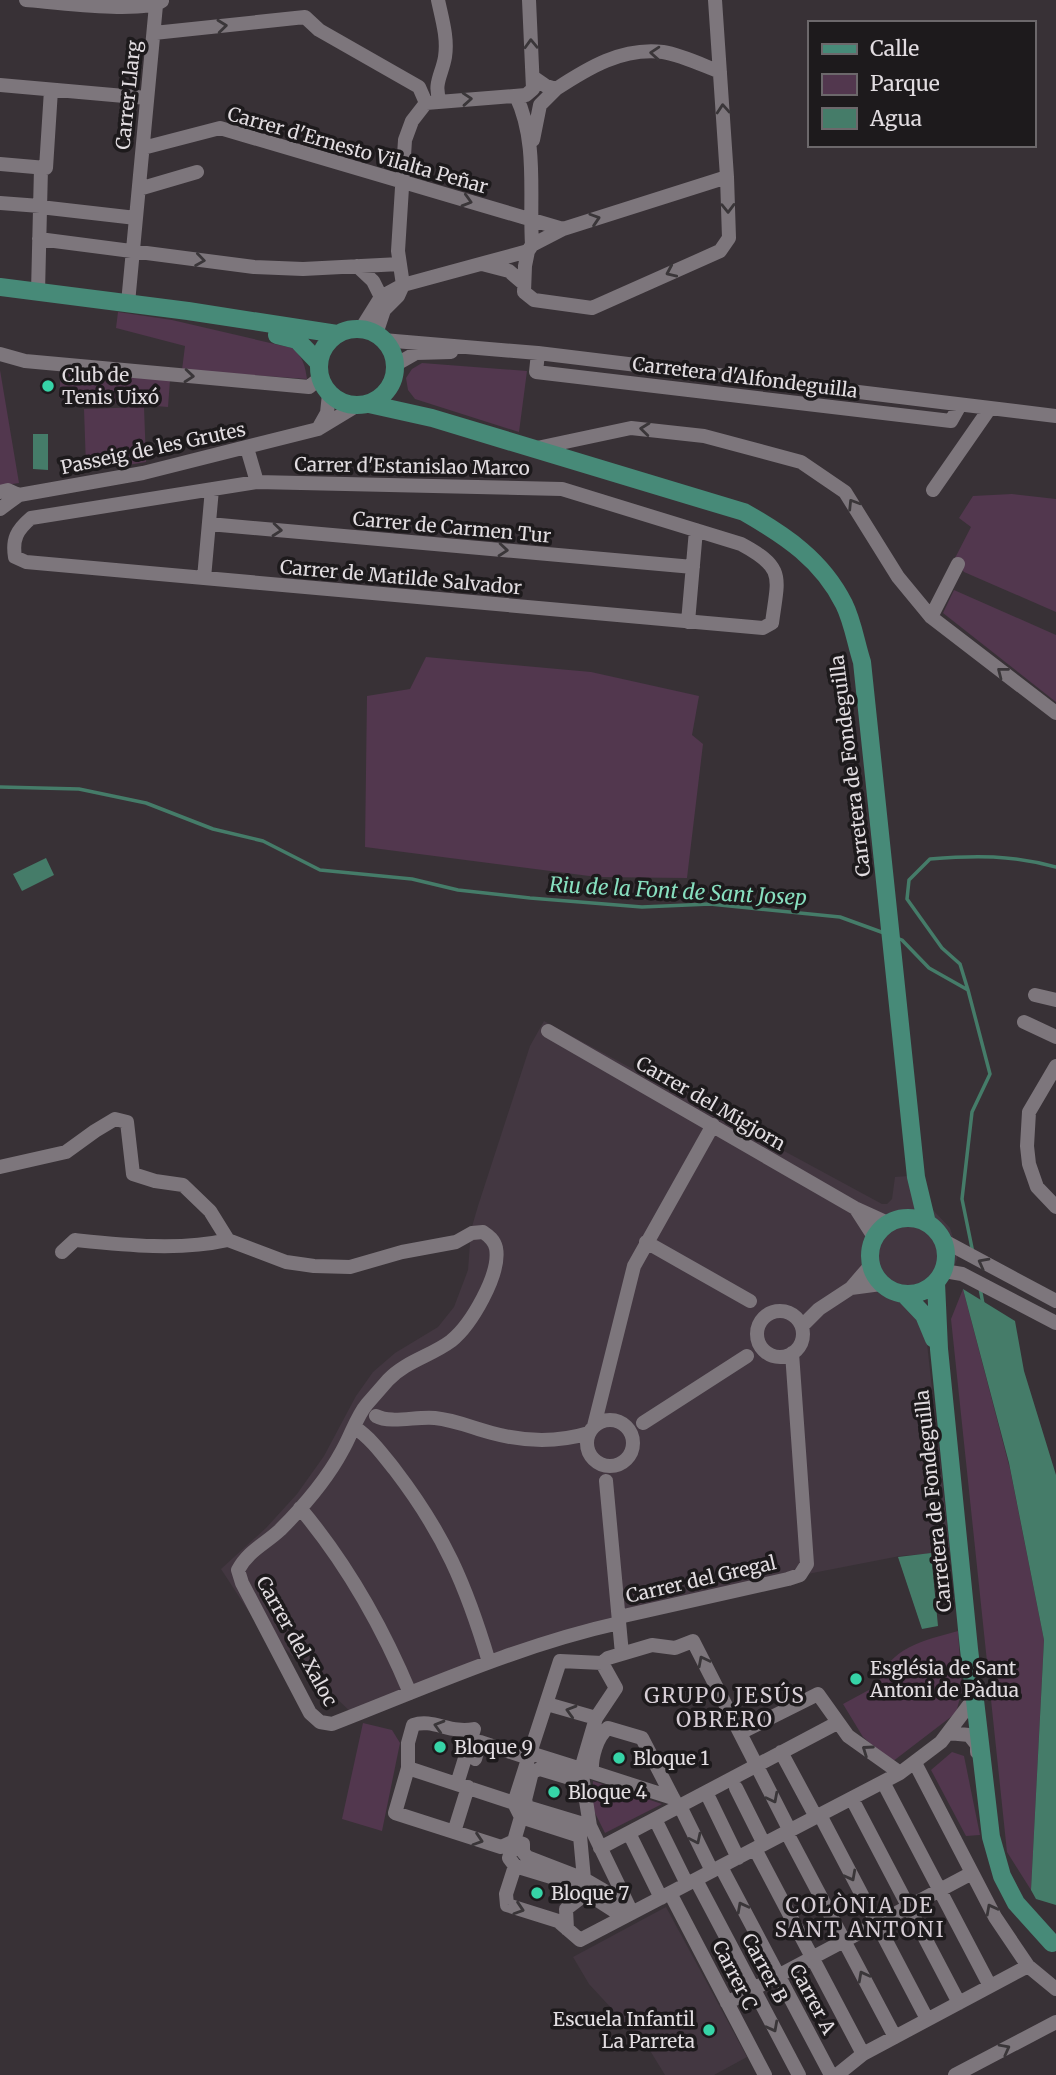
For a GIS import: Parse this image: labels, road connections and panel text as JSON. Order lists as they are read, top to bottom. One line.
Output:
{"streets":{"main road":["Carretera de Fondeguilla"],"street":["Carrer Llarg","Carrer d'Ernesto Vilalta Peñar","Carretera d'Alfondeguilla","Passeig de les Grutes","Carrer d'Estanislao Marco","Carrer de Carmen Tur","Carrer de Matilde Salvador","Carrer del Migjorn","Carrer del Gregal","Carrer del Xaloc","Carrer B","Carrer C","Carrer A"]},"crossings":[["Carrer Llarg","Carrer d'Ernesto Vilalta Peñar"],["Carretera d'Alfondeguilla","Passeig de les Grutes"],["Carretera d'Alfondeguilla","Carretera de Fondeguilla"],["Passeig de les Grutes","Carretera de Fondeguilla"],["Carrer d'Estanislao Marco","Carrer de Matilde Salvador"],["Carretera de Fondeguilla","Carrer del Migjorn"],["Carrer del Gregal","Carrer del Xaloc"]],"one_way":["Carrer de Carmen Tur"],"districts":["GRUPO JESÚS OBRERO","COLÒNIA DE SANT ANTONI"],"water":["Riu de la Font de Sant Josep"],"places":["Club de Tenis Uixó","Església de Sant Antoni de Pàdua","Bloque 9","Bloque 1","Bloque 4","Bloque 7","Escuela Infantil La Parreta"],"legend":["Calle","Parque","Agua"]}
